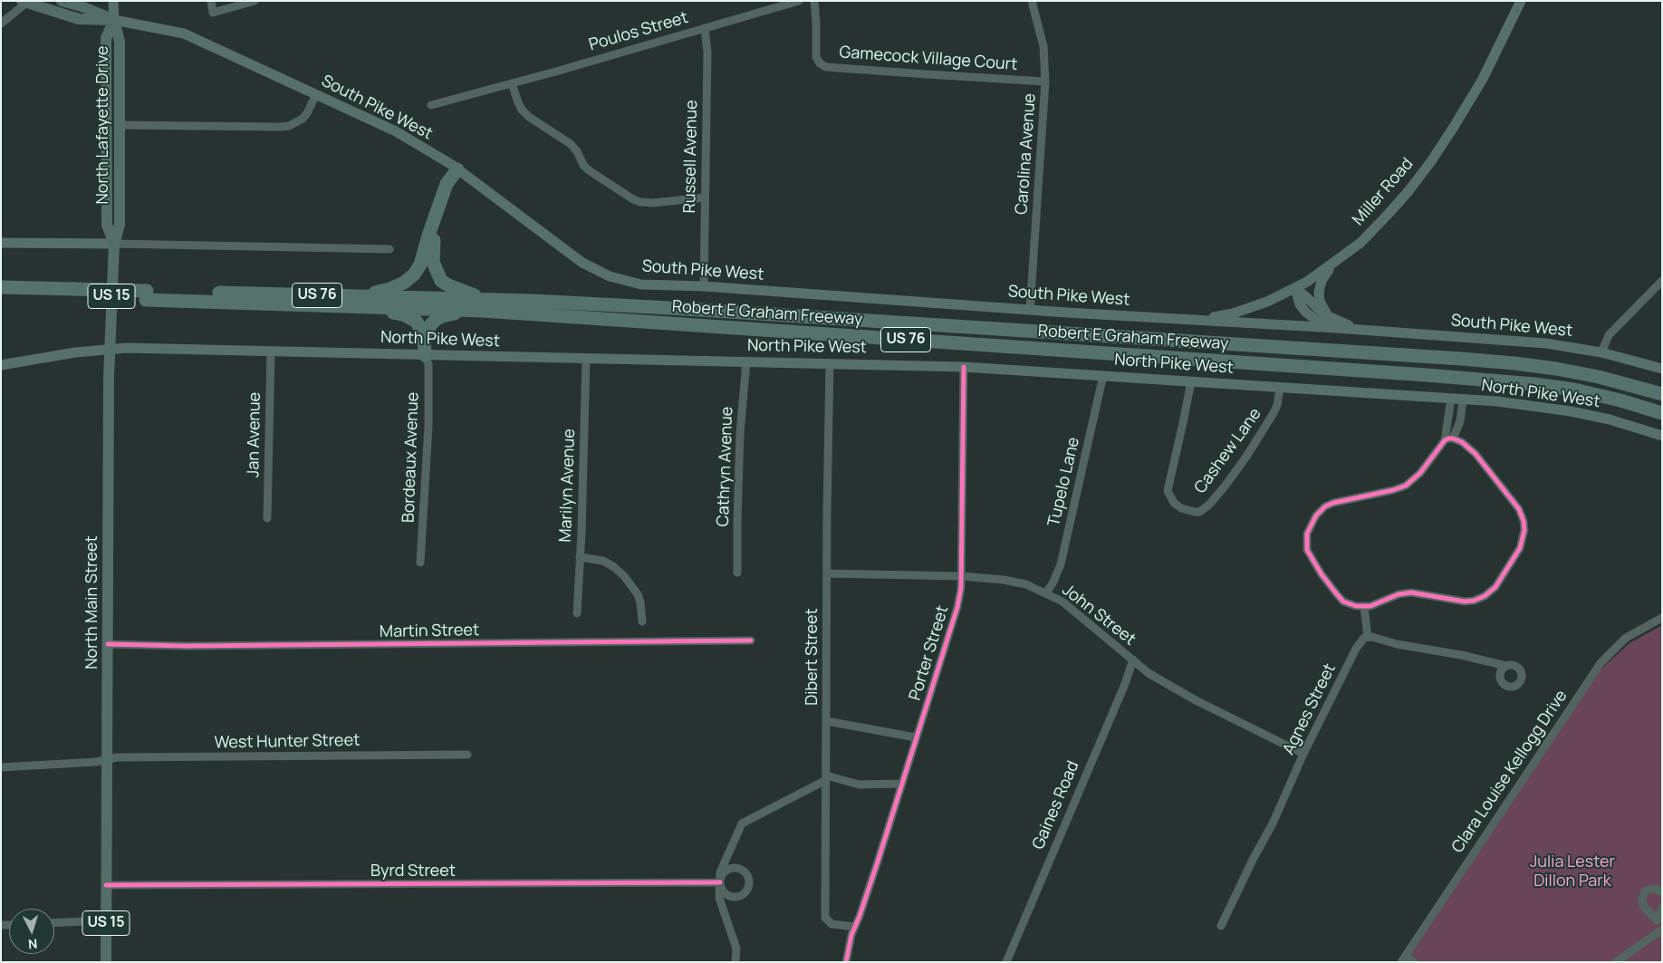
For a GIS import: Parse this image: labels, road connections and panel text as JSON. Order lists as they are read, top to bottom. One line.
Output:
{"streets":{"highway":["US 76","Robert E Graham Freeway"],"main road":["South Pike West","North Lafayette Drive","Miller Road","US 15","North Pike West","North Main Street"],"street":["Poulos Street","Gamecock Village Court","Carolina Avenue","Russell Avenue","Jan Avenue","Cashew Lane","Bordeaux Avenue","Cathryn Avenue","Tupelo Lane","Marilyn Avenue","John Street","Martin Street","Porter Street","Dibert Street","Agnes Street","West Hunter Street","Clara Louise Kellogg Drive","Gaines Road","Byrd Street"]},"crossings":[["Poulos Street","Russell Avenue"],["Gamecock Village Court","Carolina Avenue"],["South Pike West","North Lafayette Drive"],["South Pike West","Carolina Avenue"],["South Pike West","Russell Avenue"],["South Pike West","Miller Road"],["North Lafayette Drive","North Main Street"],["North Pike West","Jan Avenue"],["North Pike West","Cashew Lane"],["North Pike West","Bordeaux Avenue"],["North Pike West","Cathryn Avenue"],["North Pike West","Tupelo Lane"],["North Pike West","Marilyn Avenue"],["North Pike West","North Main Street"],["North Pike West","Porter Street"],["North Pike West","Dibert Street"],["Tupelo Lane","John Street"],["North Main Street","Martin Street"],["North Main Street","West Hunter Street"],["North Main Street","Byrd Street"],["John Street","Porter Street"],["John Street","Dibert Street"],["John Street","Agnes Street"],["John Street","Gaines Road"],["Porter Street","Dibert Street"]],"parks":["Julia Lester Dillon Park"],"north":"bottom"}
